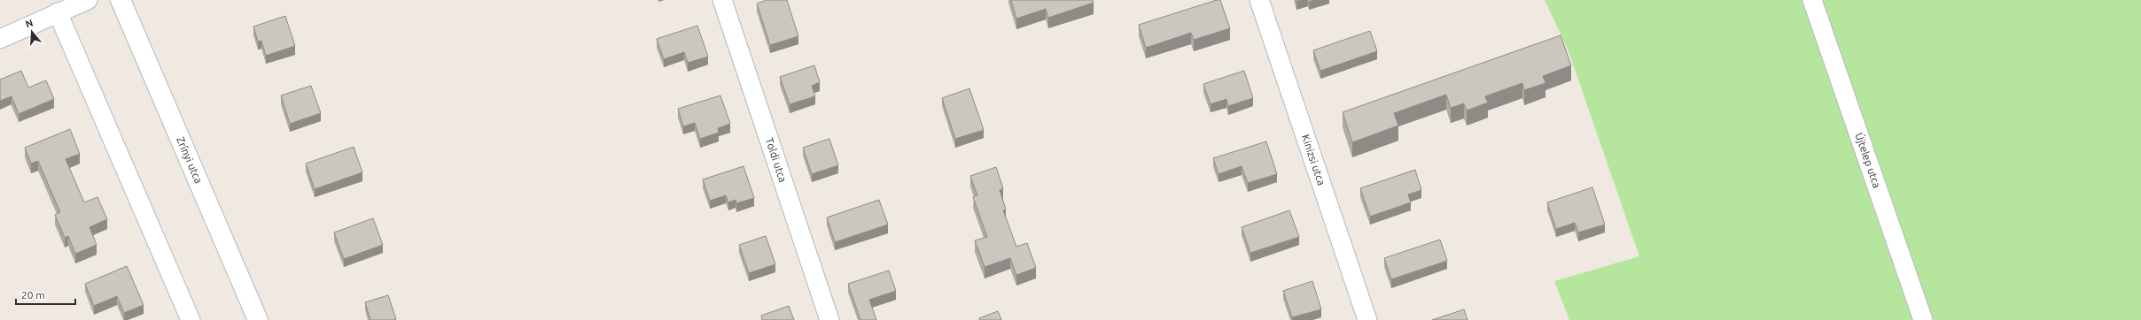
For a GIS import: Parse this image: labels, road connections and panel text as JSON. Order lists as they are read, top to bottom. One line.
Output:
{"streets":{"main road":["Zrínyi utca"],"street":["Toldi utca","Kinizsi utca","Újtelep utca"]},"scale_bar":"20 m","north":"top"}
